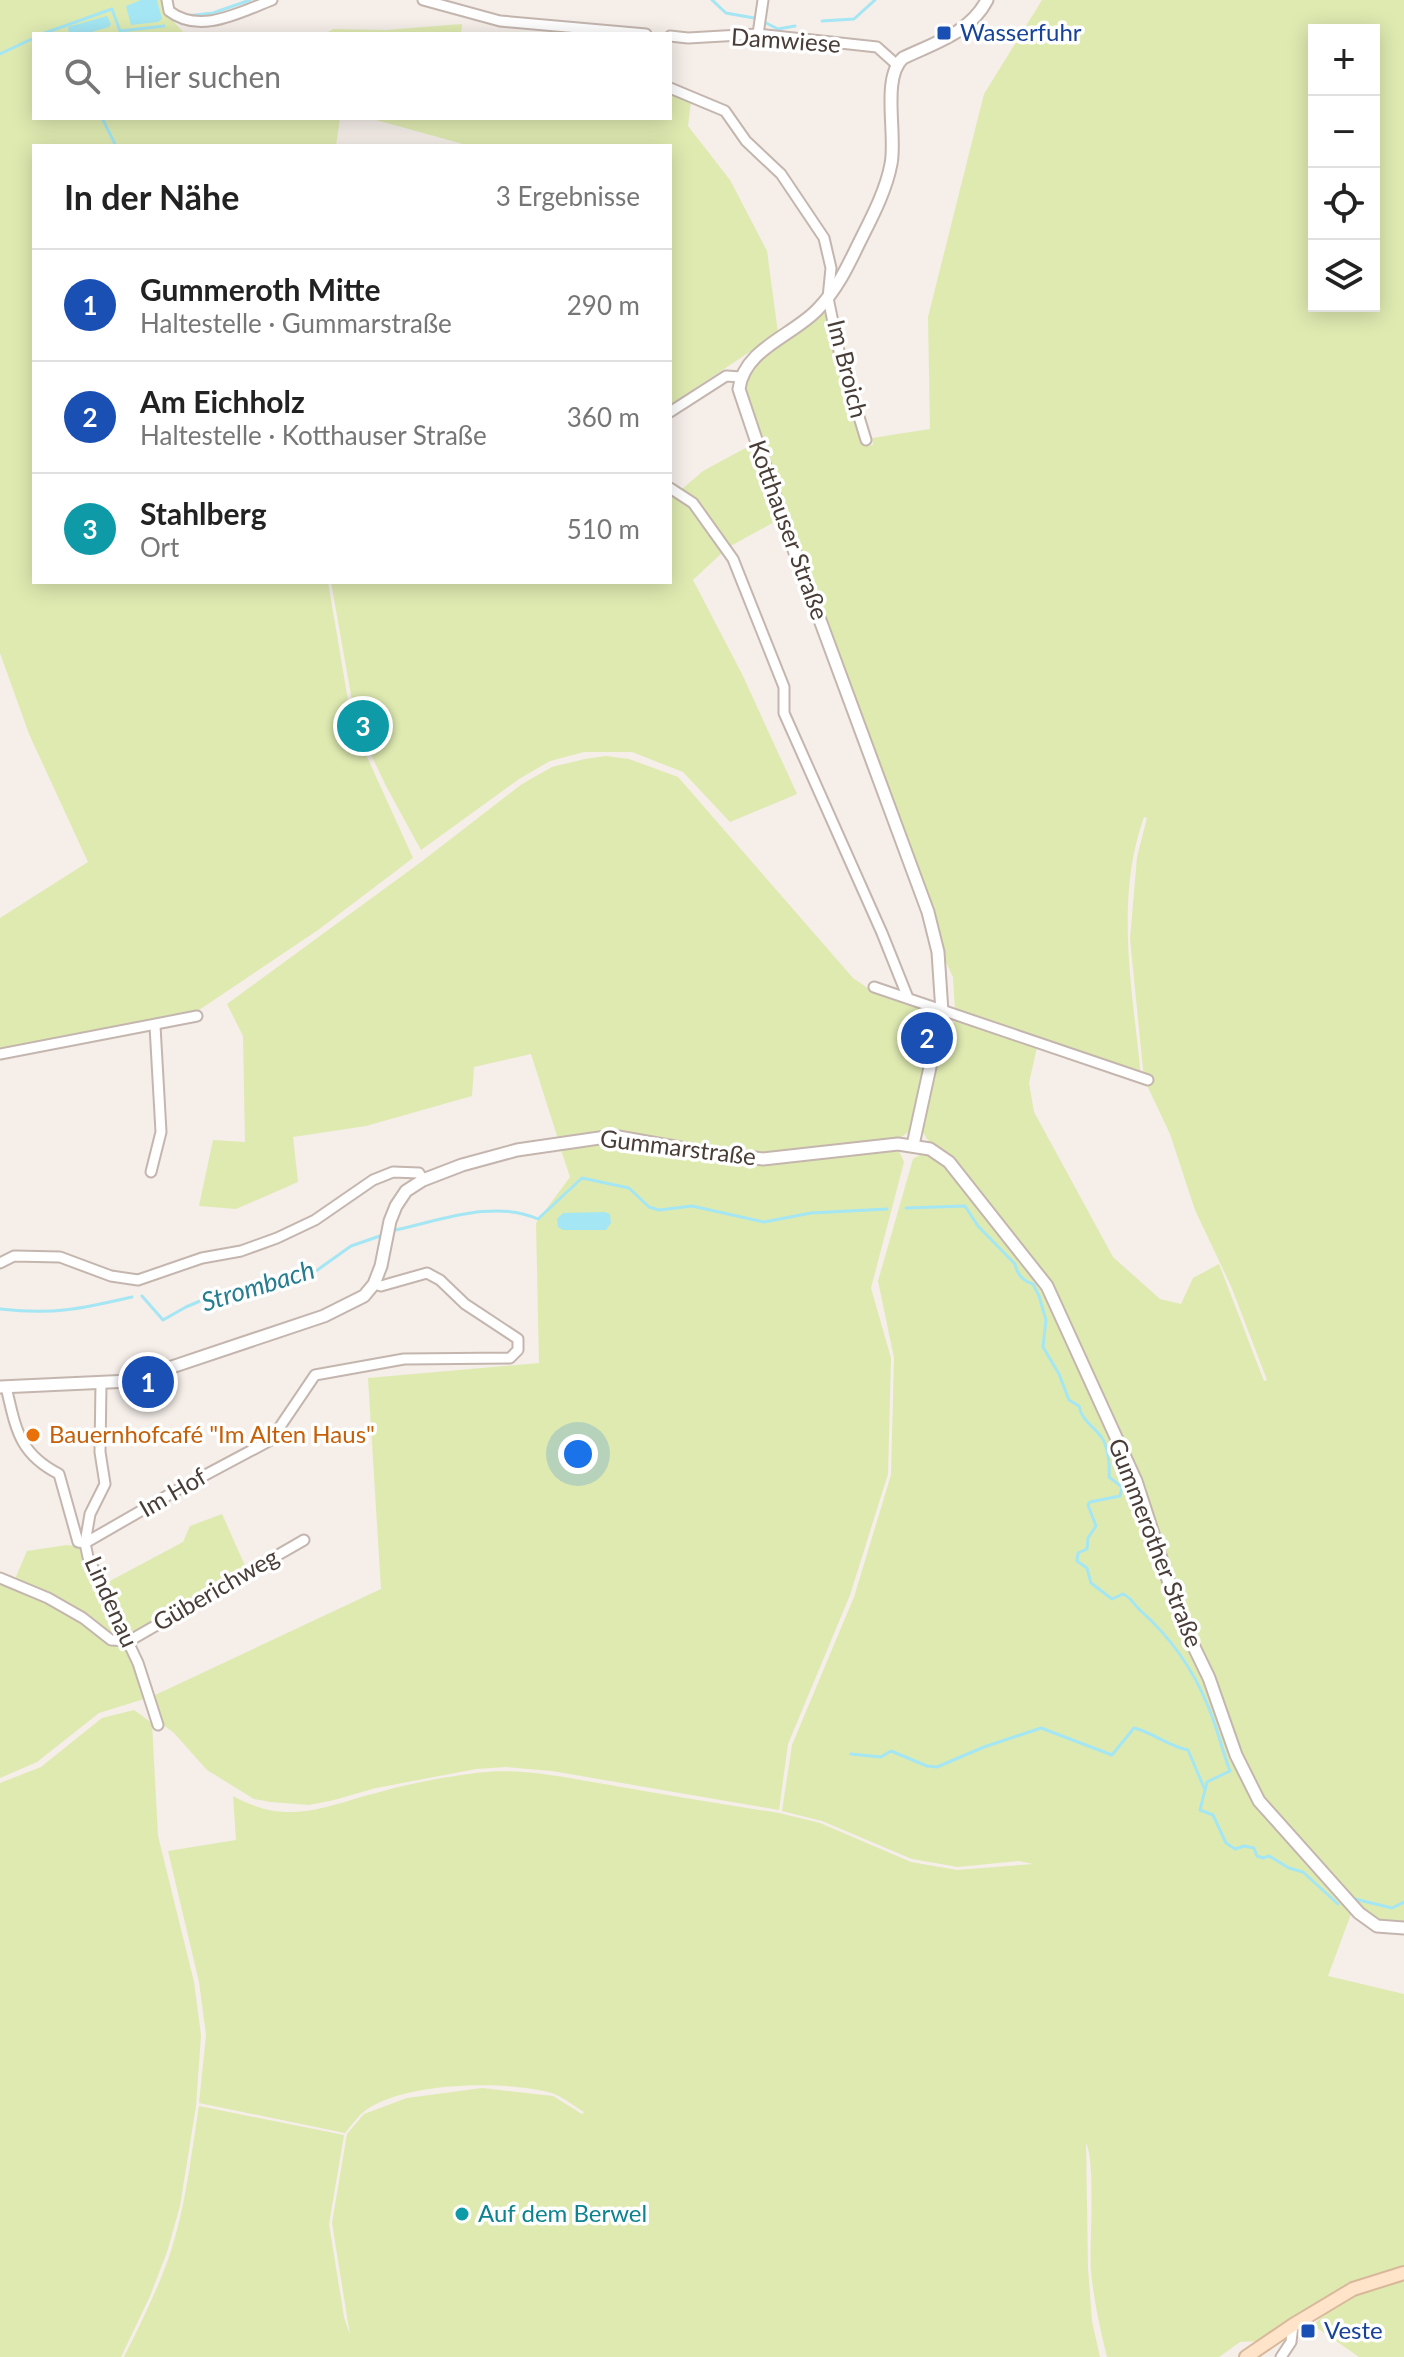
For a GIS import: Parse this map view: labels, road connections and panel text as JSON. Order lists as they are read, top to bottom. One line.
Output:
{"streets":{"street":["Damwiese","Im Broich","Kotthauser Straße","Gummarstraße","Im Hof","Gummerother Straße","Güberichweg","Lindenau"]},"crossings":[["Kotthauser Straße","Gummarstraße"],["Kotthauser Straße","Gummerother Straße"],["Gummarstraße","Im Hof"],["Gummarstraße","Gummerother Straße"],["Im Hof","Lindenau"],["Güberichweg","Lindenau"]],"water":["Strombach"],"places":{"transit":["Wasserfuhr","Veste"],"other":["Bauernhofcafé \"Im Alten Haus\"","Auf dem Berwel"]},"page":{"map_buttons":["+","−"],"search":"Hier suchen","heading":["In der Nähe","3 Ergebnisse"],"list":[{"mark":"1","name":"Gummeroth Mitte","note":"Haltestelle · Gummarstraße","value":"290 m"},{"mark":"2","name":"Am Eichholz","note":"Haltestelle · Kotthauser Straße","value":"360 m"},{"mark":"3","name":"Stahlberg","note":"Ort","value":"510 m"}],"pins":["3","2","1"]}}
